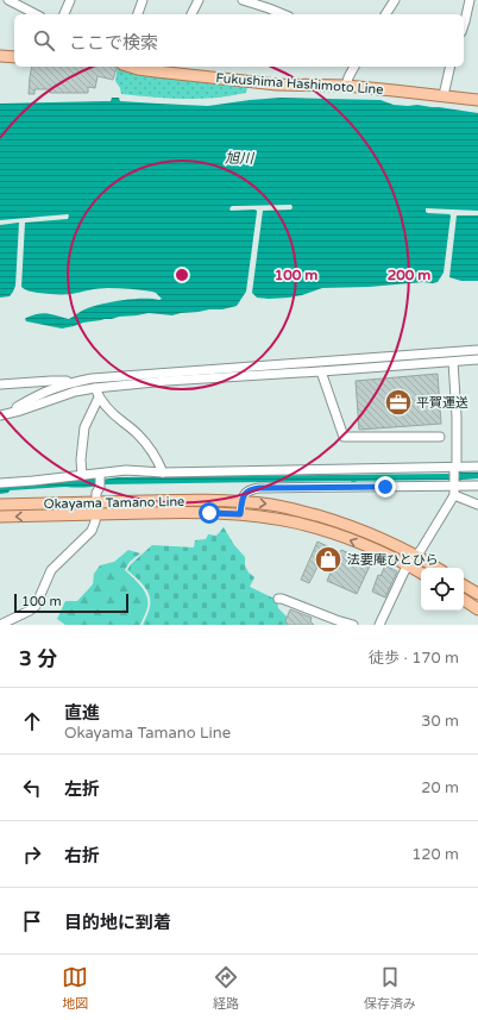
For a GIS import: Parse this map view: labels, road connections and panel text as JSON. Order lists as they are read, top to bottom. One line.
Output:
{"streets":{"main road":["Fukushima Hashimoto Line","Okayama Tamano Line"]},"water":["旭川"],"places":{"office":["平賀運送"],"shop":["法要庵ひとひら"]},"scale_bar":"100 m","page":{"search":"ここで検索","scale":"100 m","heading":["3 分","徒歩 · 170 m"],"list":[["直進","Okayama Tamano Line","30 m"],["左折","20 m"],["右折","120 m"],"目的地に到着"],"nav":["地図","経路","保存済み"]},"rings":["100 m","200 m"]}
